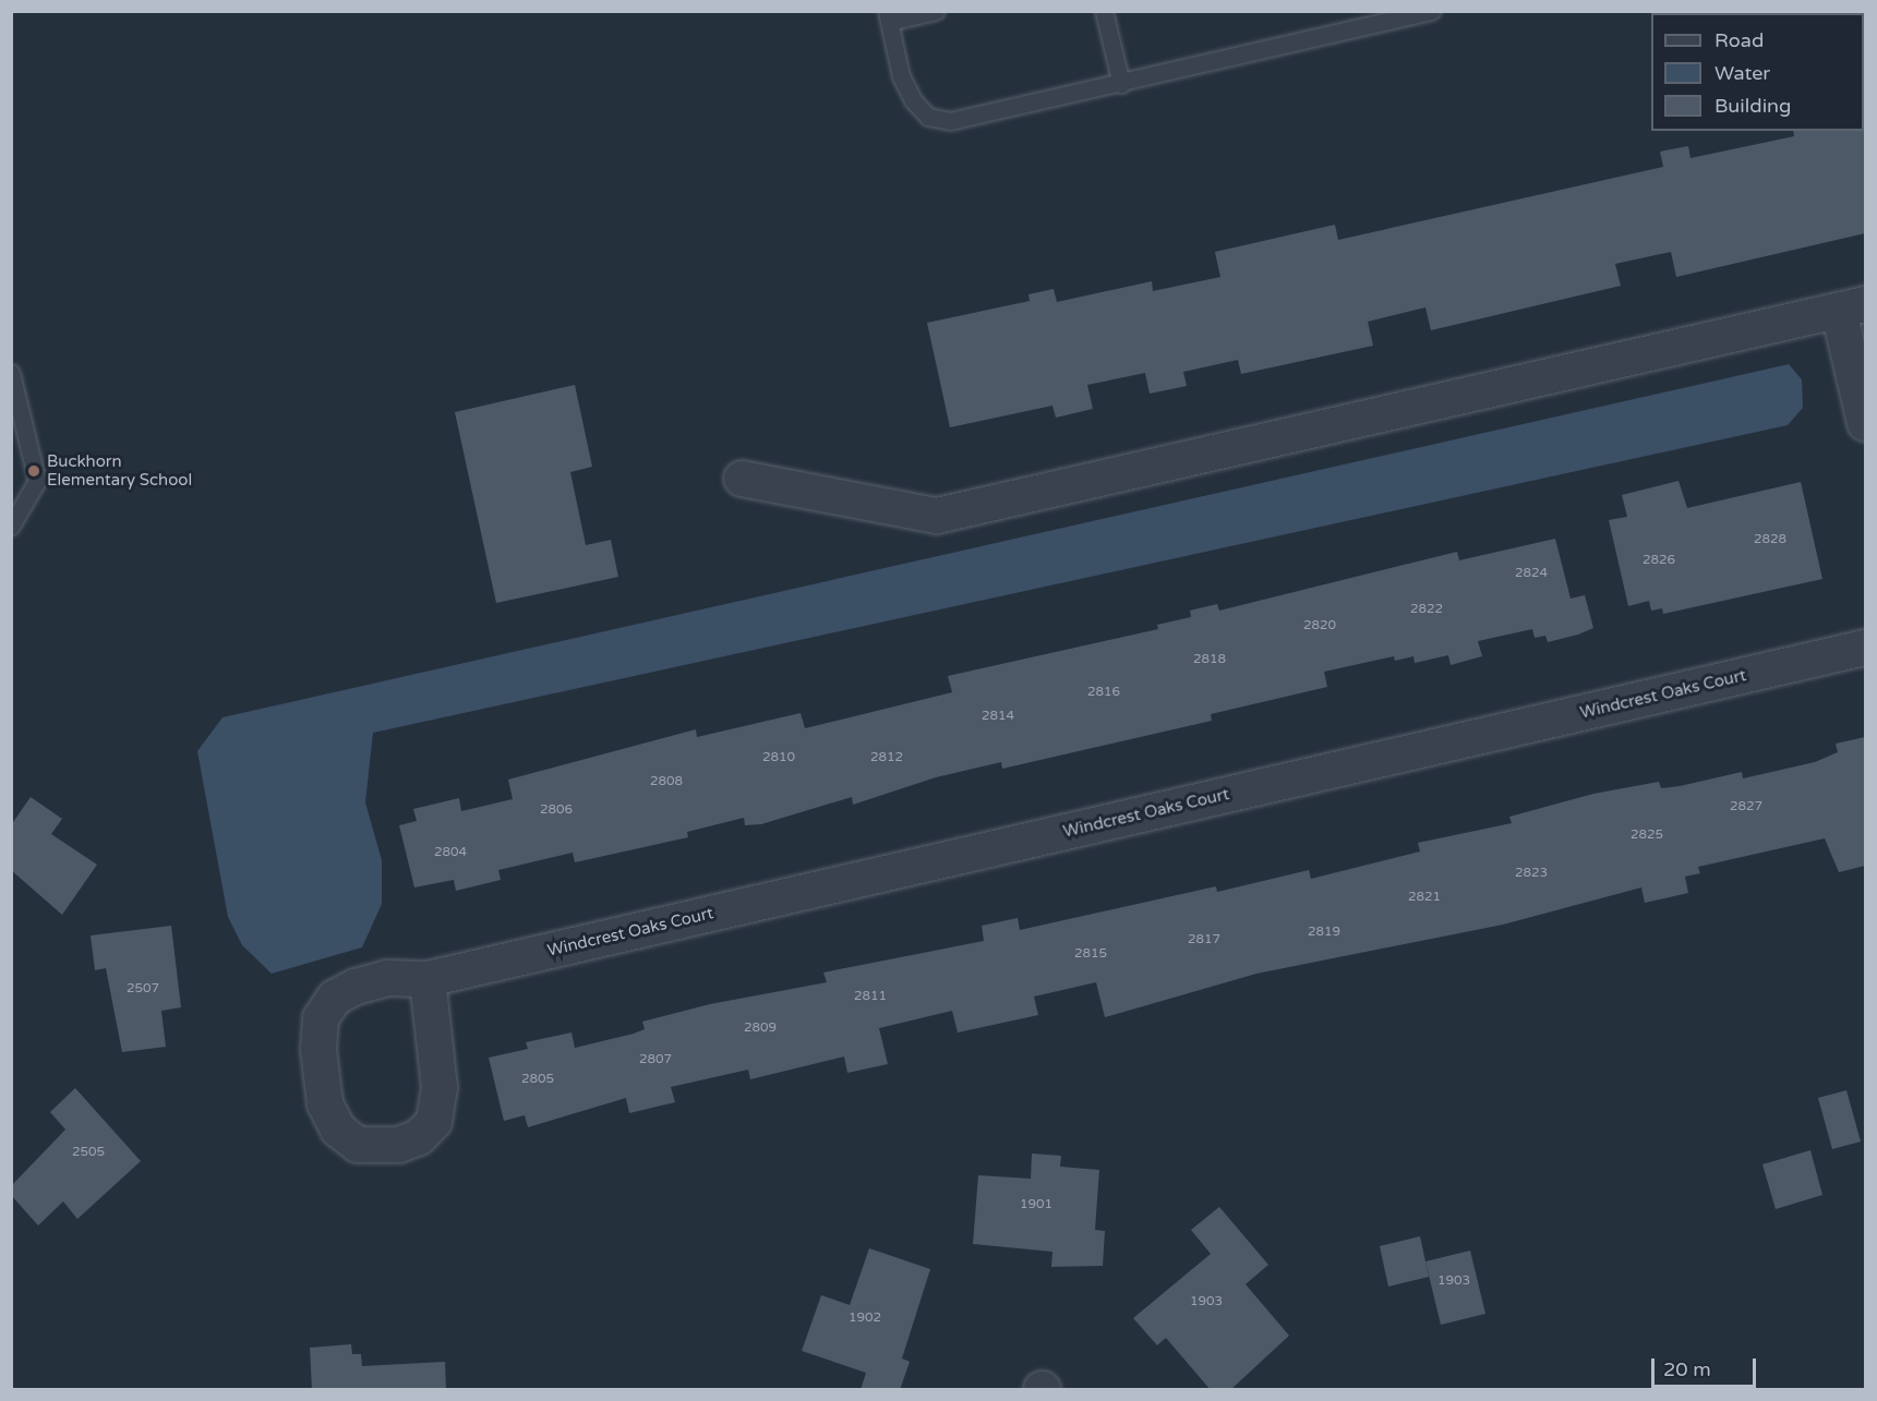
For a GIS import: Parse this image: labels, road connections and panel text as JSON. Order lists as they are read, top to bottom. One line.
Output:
{"streets":{"street":["Windcrest Oaks Court"]},"places":["Buckhorn Elementary School"],"house_numbers":["2828","2826","2824","2822","2820","2818","2816","2814","2810","2812","2808","2827","2806","2825","2804","2823","2821","2819","2817","2815","2507","2811","2809","2807","2805","2505","1901","1903","1903","1902"],"legend":["Road","Water","Building"],"scale_bar":"20 m"}
